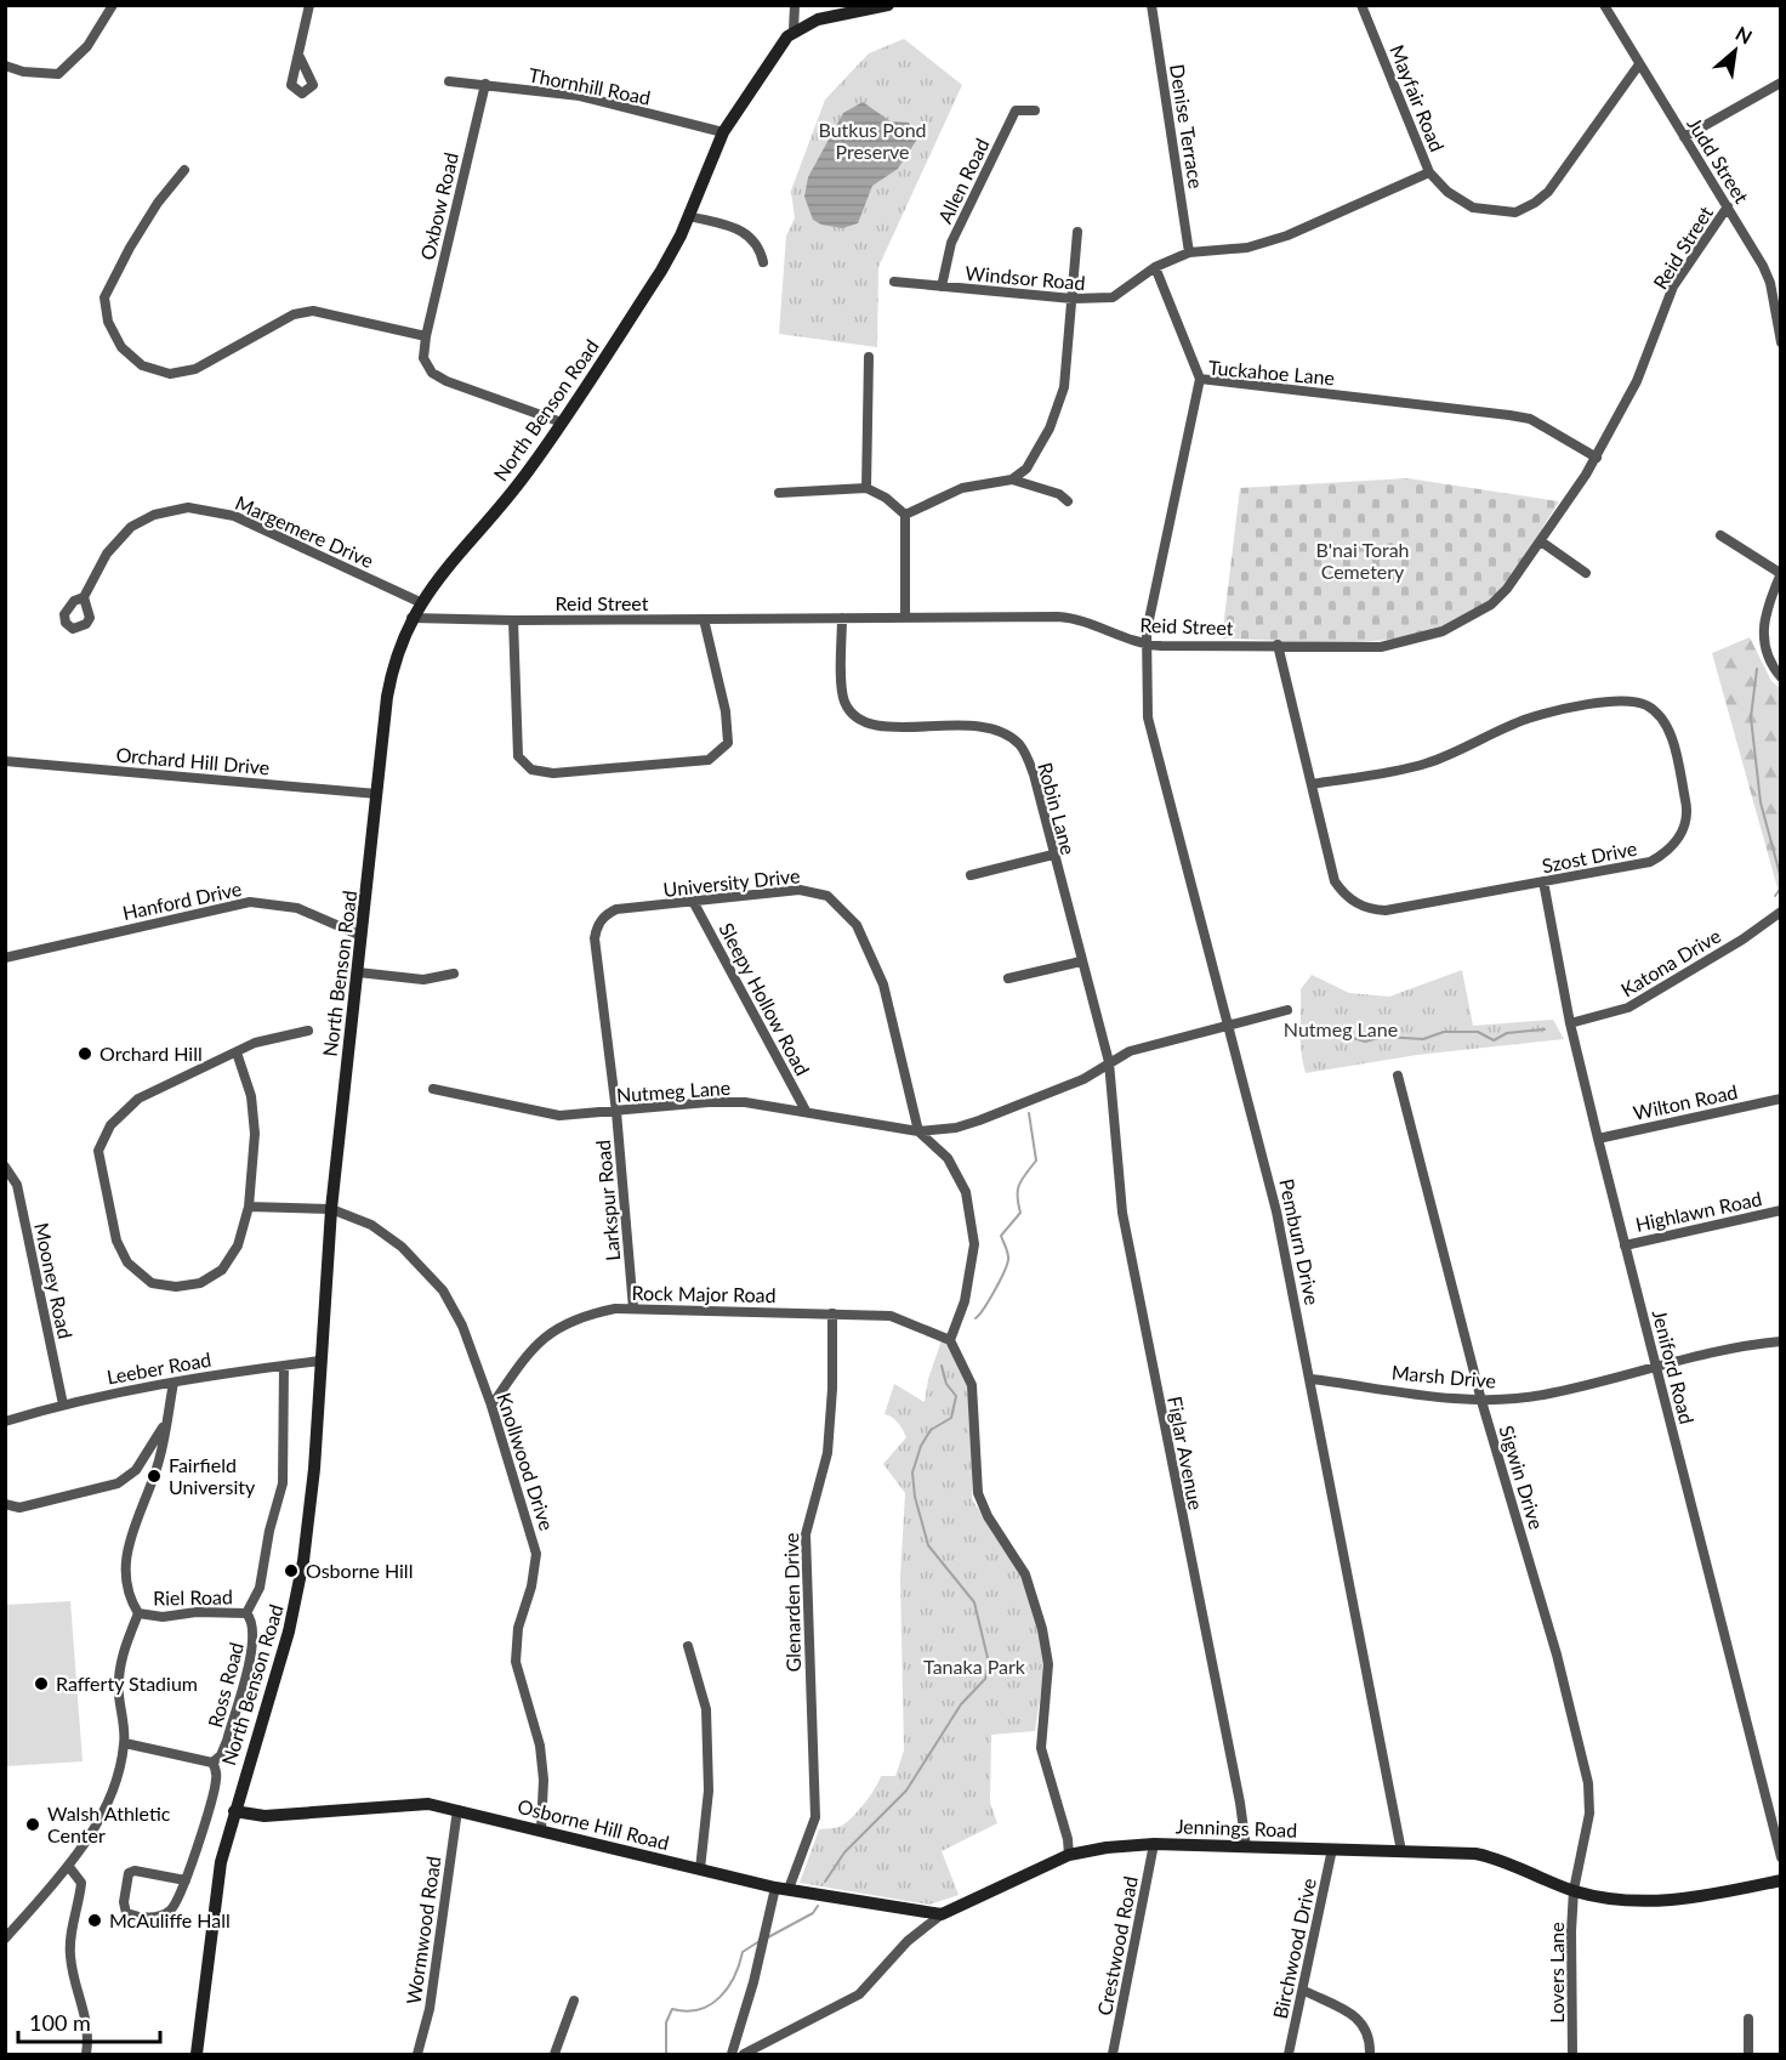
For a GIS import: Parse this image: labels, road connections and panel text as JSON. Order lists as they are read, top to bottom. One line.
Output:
{"streets":{"main road":["North Benson Road","Osborne Hill Road","Jennings Road"],"street":["Thornhill Road","Mayfair Road","Denise Terrace","Judd Street","Allen Road","Oxbow Road","Reid Street","Windsor Road","Tuckahoe Lane","Margemere Drive","Orchard Hill Drive","Robin Lane","Szost Drive","University Drive","Hanford Drive","Katona Drive","Sleepy Hollow Road","Nutmeg Lane","Wilton Road","Larkspur Road","Highlawn Road","Pemburn Drive","Mooney Road","Rock Major Road","Jeniford Road","Leeber Road","Marsh Drive","Figlar Avenue","Knollwood Drive","Sigwin Drive","Riel Road","Glenarden Drive","Ross Road","Wormwood Road","Crestwood Road","Birchwood Drive","Lovers Lane"]},"crossings":[["Thornhill Road","Oxbow Road"],["Thornhill Road","North Benson Road"],["Mayfair Road","Judd Street"],["Mayfair Road","Windsor Road"],["Denise Terrace","Windsor Road"],["Judd Street","Reid Street"],["Allen Road","Windsor Road"],["Reid Street","Tuckahoe Lane"],["Reid Street","North Benson Road"],["Reid Street","Robin Lane"],["Reid Street","Szost Drive"],["Reid Street","Pemburn Drive"],["Tuckahoe Lane","Pemburn Drive"],["North Benson Road","Margemere Drive"],["North Benson Road","Orchard Hill Drive"],["North Benson Road","Hanford Drive"],["North Benson Road","Leeber Road"],["North Benson Road","Knollwood Drive"],["North Benson Road","Osborne Hill Road"],["Robin Lane","Nutmeg Lane"],["Robin Lane","Figlar Avenue"],["Szost Drive","Jeniford Road"],["University Drive","Sleepy Hollow Road"],["University Drive","Nutmeg Lane"],["University Drive","Larkspur Road"],["Katona Drive","Jeniford Road"],["Sleepy Hollow Road","Nutmeg Lane"],["Nutmeg Lane","Larkspur Road"],["Nutmeg Lane","Pemburn Drive"],["Nutmeg Lane","Figlar Avenue"],["Wilton Road","Jeniford Road"],["Larkspur Road","Rock Major Road"],["Highlawn Road","Jeniford Road"],["Pemburn Drive","Marsh Drive"],["Pemburn Drive","Jennings Road"],["Mooney Road","Leeber Road"],["Rock Major Road","Knollwood Drive"],["Rock Major Road","Glenarden Drive"],["Jeniford Road","Marsh Drive"],["Marsh Drive","Sigwin Drive"],["Figlar Avenue","Jennings Road"],["Knollwood Drive","Osborne Hill Road"],["Sigwin Drive","Jennings Road"],["Sigwin Drive","Lovers Lane"],["Riel Road","Ross Road"],["Glenarden Drive","Osborne Hill Road"],["Osborne Hill Road","Jennings Road"],["Osborne Hill Road","Wormwood Road"],["Jennings Road","Crestwood Road"],["Jennings Road","Birchwood Drive"],["Jennings Road","Lovers Lane"]],"parks":["Butkus Pond Preserve","B'nai Torah Cemetery","Nutmeg Lane","Tanaka Park"],"places":["Orchard Hill","Fairfield University","Osborne Hill","Rafferty Stadium","Walsh Athletic Center","McAuliffe Hall"],"scale_bar":"100 m","north":"top right"}
